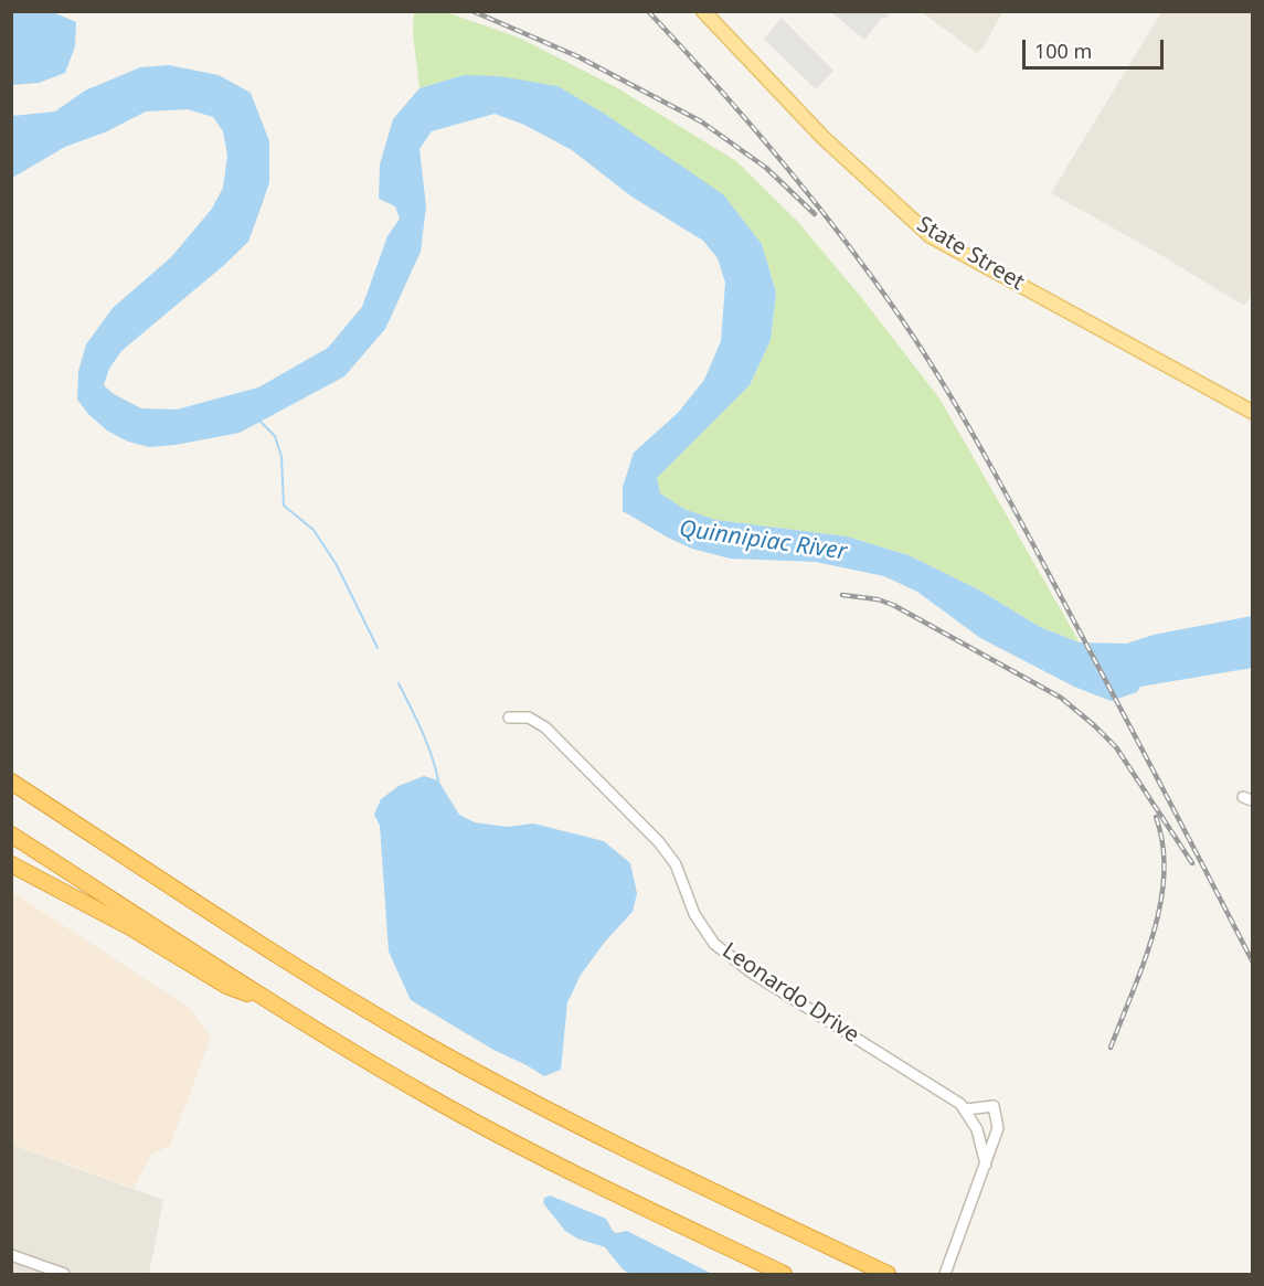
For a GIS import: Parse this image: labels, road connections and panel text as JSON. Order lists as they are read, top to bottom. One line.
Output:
{"streets":{"main road":["State Street"],"street":["Leonardo Drive"]},"water":["Quinnipiac River"],"scale_bar":"100 m"}
